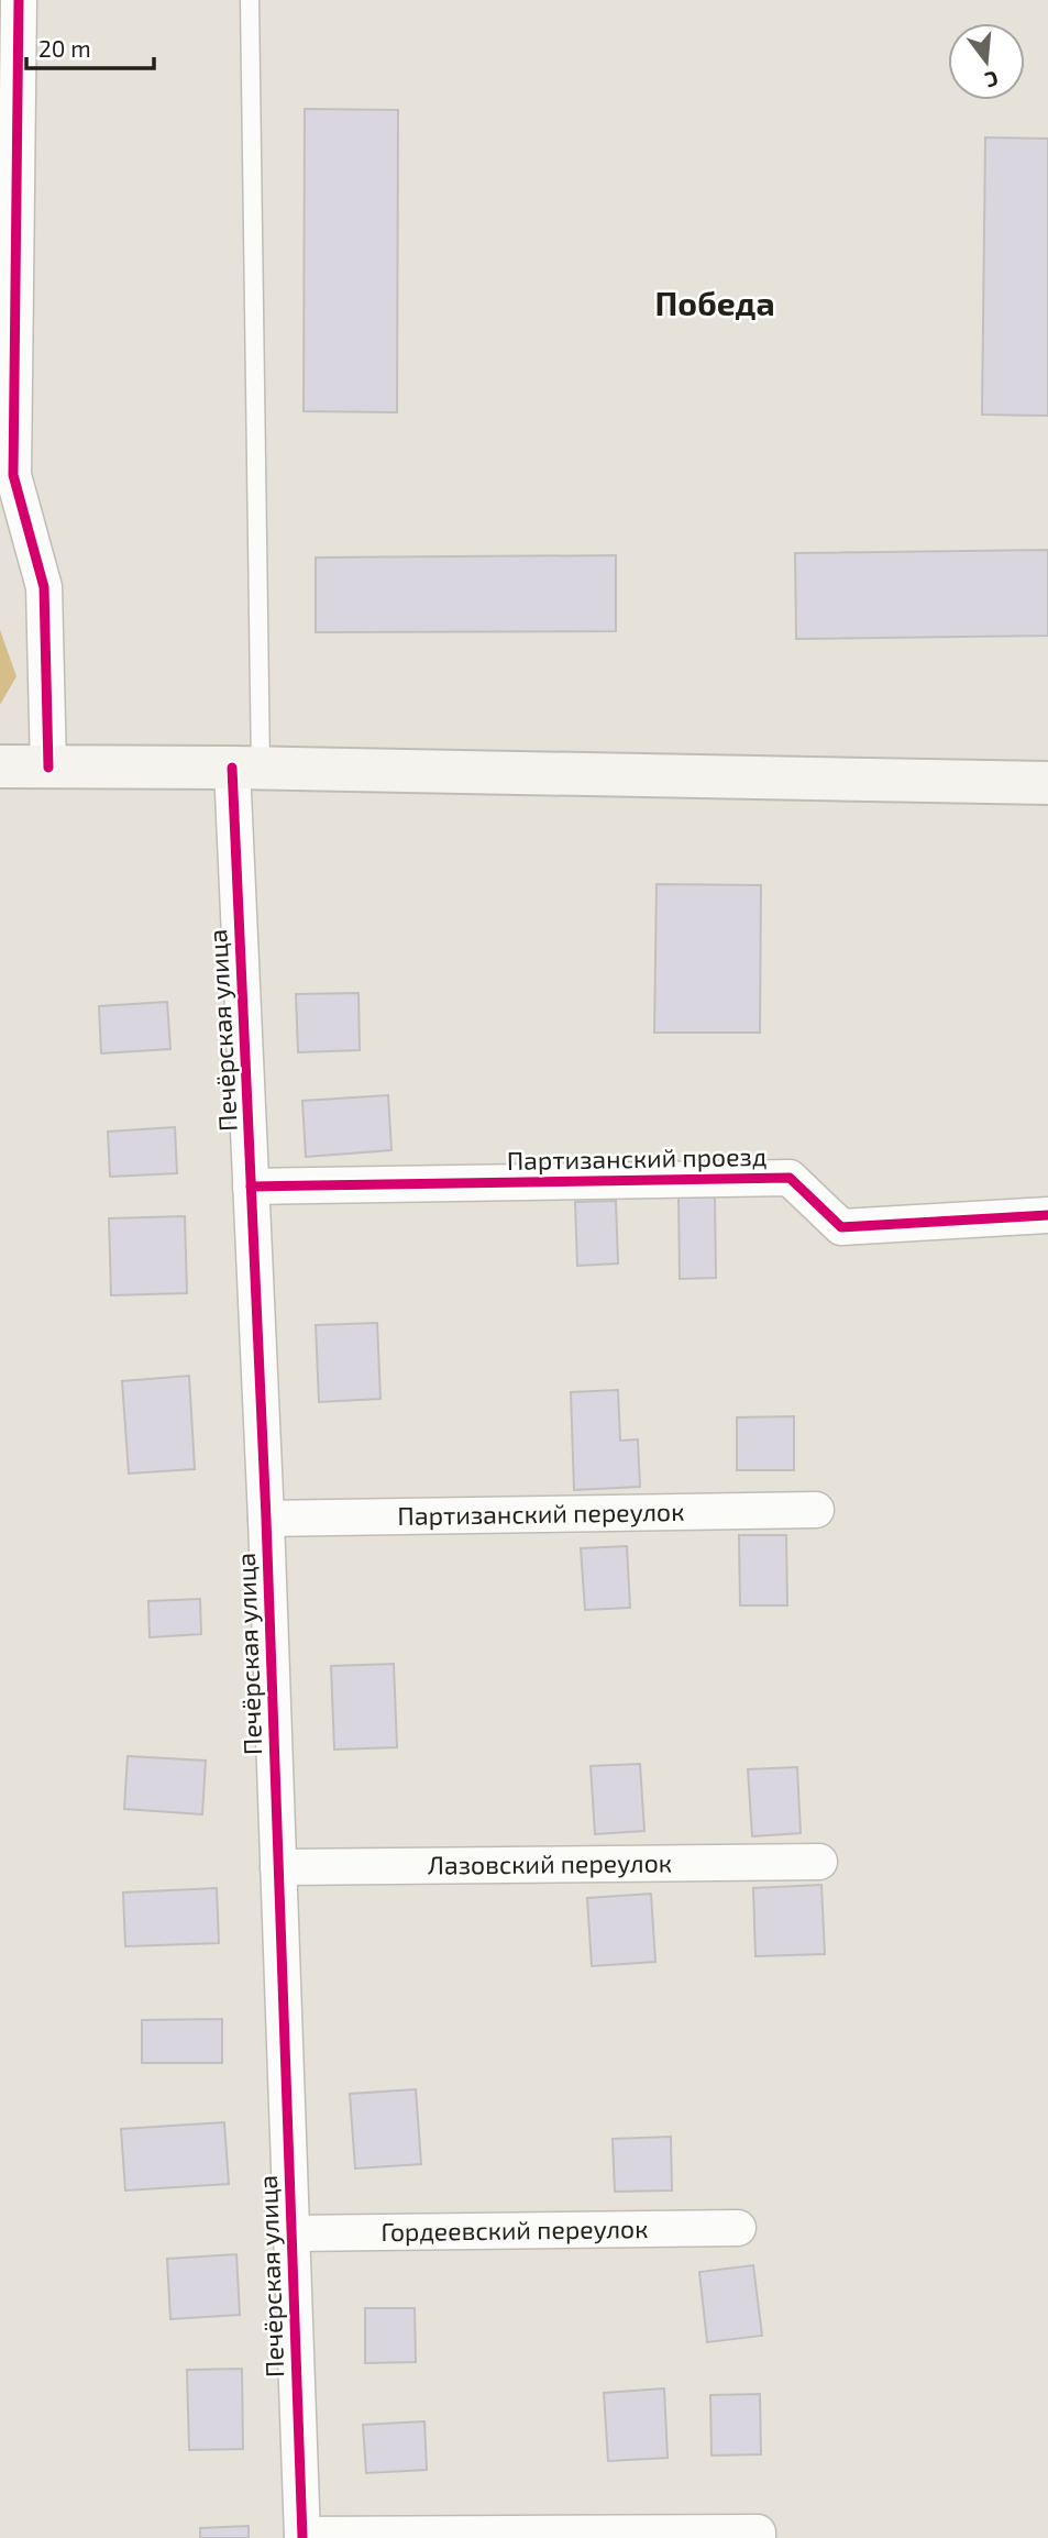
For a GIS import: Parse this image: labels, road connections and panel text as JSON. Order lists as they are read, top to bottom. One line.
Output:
{"streets":{"street":["Печёрская улица","Партизанский проезд","Партизанский переулок","Лазовский переулок","Гордеевский переулок"]},"crossings":[["Печёрская улица","Партизанский проезд"],["Печёрская улица","Партизанский переулок"],["Печёрская улица","Лазовский переулок"],["Печёрская улица","Гордеевский переулок"]],"districts":["Победа"],"scale_bar":"20 m","north":"bottom"}
